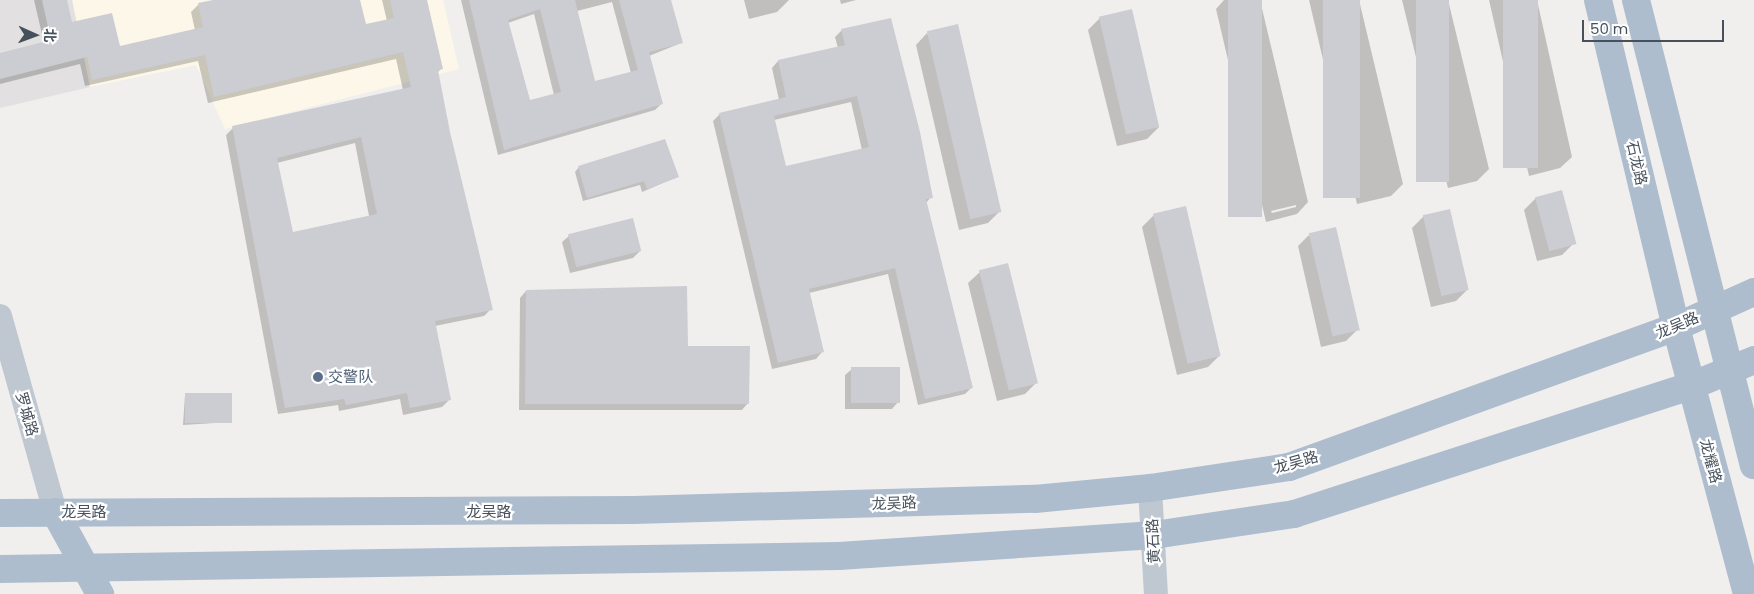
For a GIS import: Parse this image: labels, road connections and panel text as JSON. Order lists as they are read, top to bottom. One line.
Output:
{"streets":{"main road":["石龙路","龙吴路","龙耀路"],"street":["罗城路","黄石路"]},"crossings":[["石龙路","龙吴路"],["石龙路","龙耀路"],["龙吴路","罗城路"],["龙吴路","龙耀路"],["龙吴路","黄石路"]],"places":["交警队"],"scale_bar":"50 m","north":"right"}
